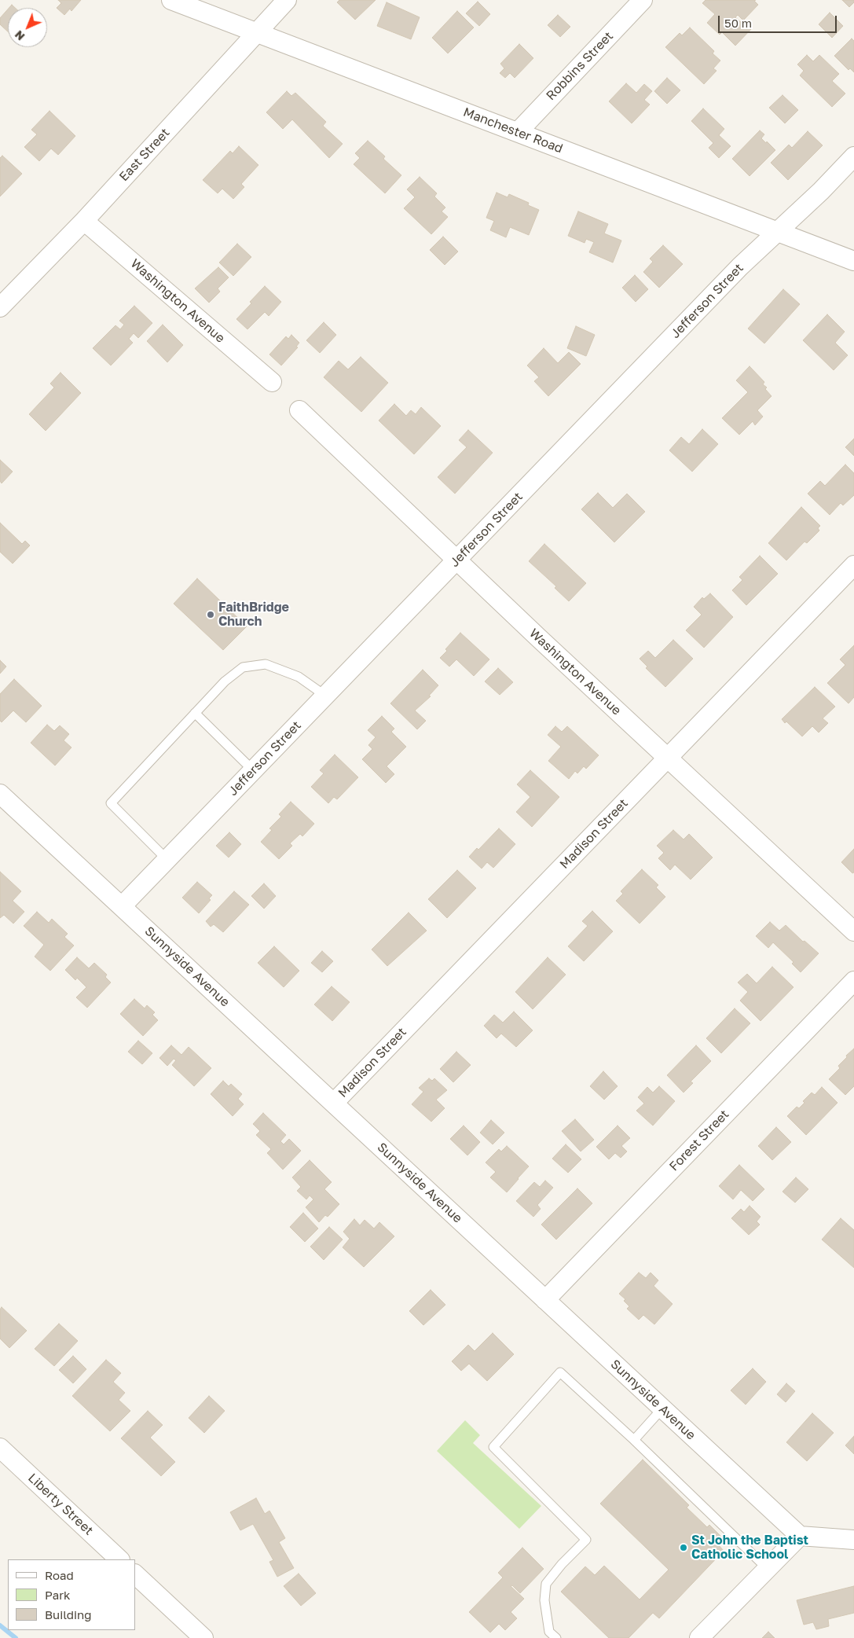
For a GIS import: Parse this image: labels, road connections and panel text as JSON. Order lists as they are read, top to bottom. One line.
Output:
{"streets":{"street":["Robbins Street","Manchester Road","East Street","Washington Avenue","Jefferson Street","Madison Street","Sunnyside Avenue","Forest Street","Liberty Street"]},"crossings":[["Robbins Street","Manchester Road"],["Manchester Road","East Street"],["Manchester Road","Jefferson Street"],["East Street","Washington Avenue"],["Washington Avenue","Jefferson Street"],["Washington Avenue","Madison Street"],["Jefferson Street","Sunnyside Avenue"],["Madison Street","Sunnyside Avenue"],["Sunnyside Avenue","Forest Street"]],"places":["FaithBridge Church","St John the Baptist Catholic School"],"legend":["Road","Park","Building"],"scale_bar":"50 m","north":"bottom left"}
